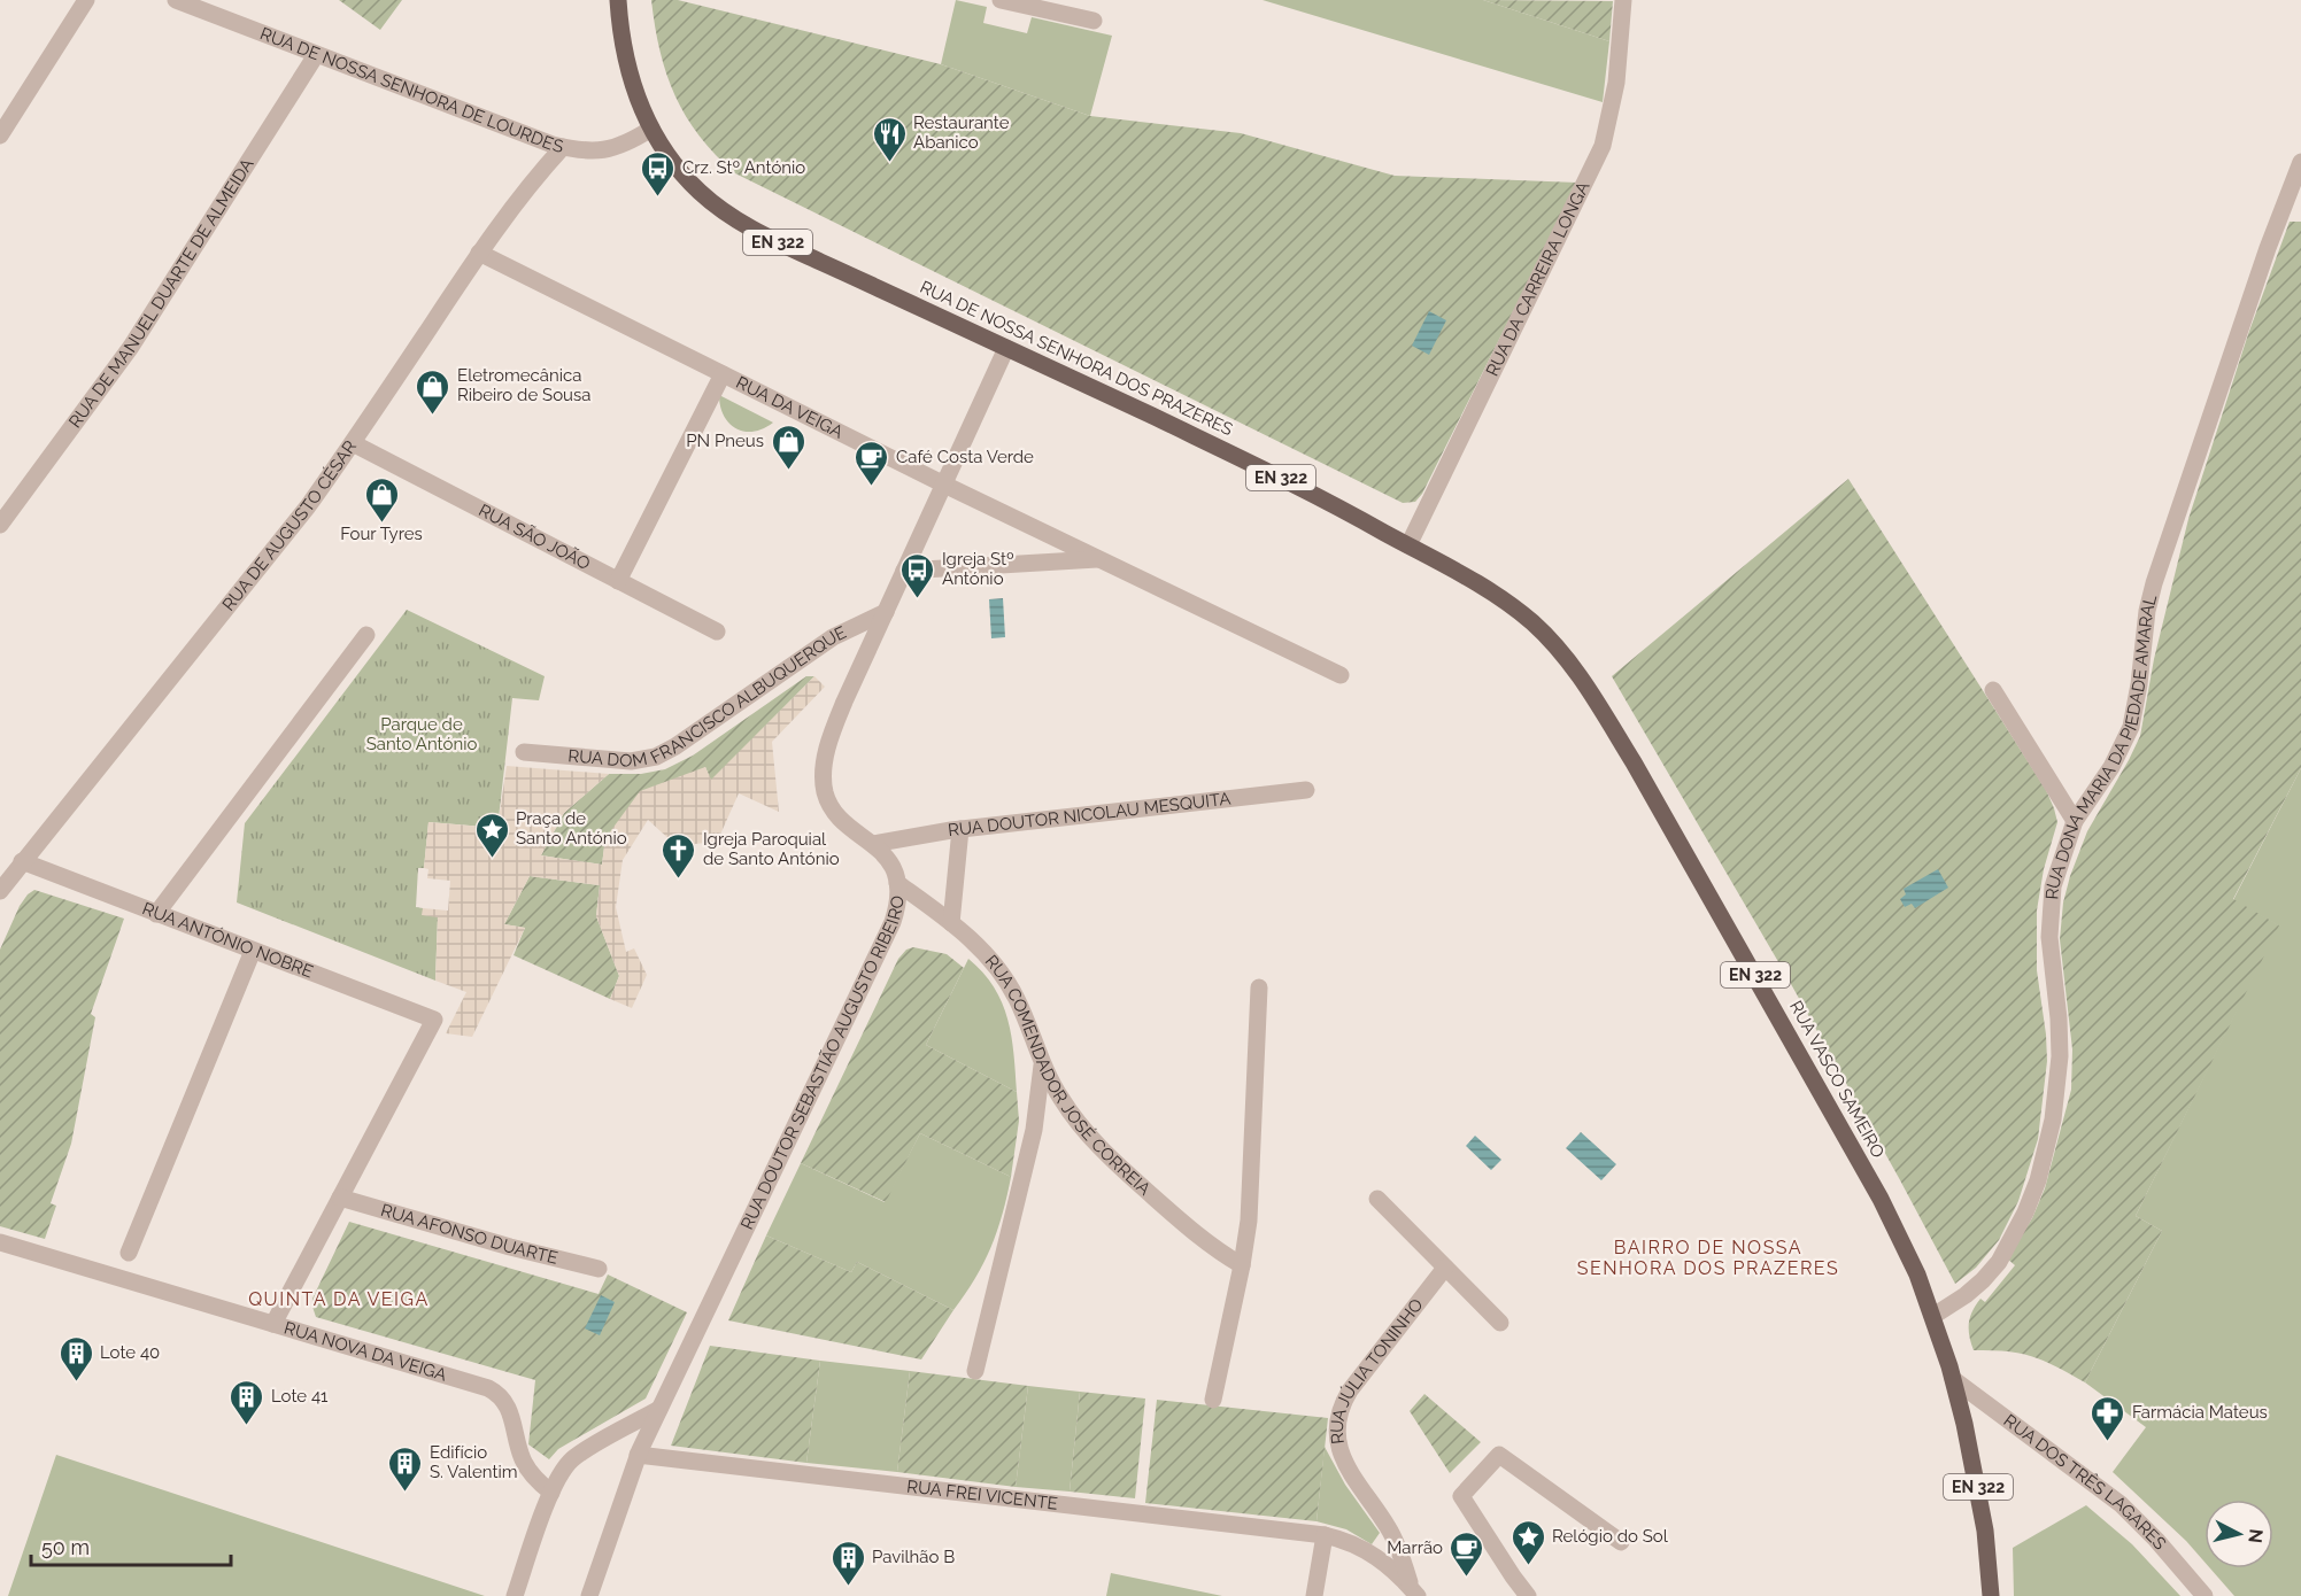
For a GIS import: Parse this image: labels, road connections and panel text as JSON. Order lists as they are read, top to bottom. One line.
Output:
{"streets":{"main road":["EN 322","RUA DE NOSSA SENHORA DOS PRAZERES","RUA VASCO SAMEIRO"],"street":["RUA DE NOSSA SENHORA DE LOURDES","RUA DA CARREIRA LONGA","RUA DE MANUEL DUARTE DE ALMEIDA","RUA DA VEIGA","RUA DE AUGUSTO CÉSAR","RUA SÃO JOÃO","RUA DOM FRANCISCO ALBUQUERQUE","RUA DONA MARIA DA PIEDADE AMARAL","RUA DOUTOR NICOLAU MESQUITA","RUA ANTÓNIO NOBRE","RUA DOUTOR SEBASTIÃO AUGUSTO RIBEIRO","RUA COMENDADOR JOSÉ CORREIA","RUA AFONSO DUARTE","RUA NOVA DA VEIGA","RUA JÚLIA TONINHO","RUA DOS TRÊS LAGARES","RUA FREI VICENTE"]},"crossings":[["RUA DE NOSSA SENHORA DE LOURDES","EN 322"],["RUA DE NOSSA SENHORA DE LOURDES","RUA DE MANUEL DUARTE DE ALMEIDA"],["RUA DE NOSSA SENHORA DE LOURDES","RUA DE NOSSA SENHORA DOS PRAZERES"],["RUA DE NOSSA SENHORA DE LOURDES","RUA DE AUGUSTO CÉSAR"],["EN 322","RUA DE NOSSA SENHORA DOS PRAZERES"],["RUA DA CARREIRA LONGA","RUA DE NOSSA SENHORA DOS PRAZERES"],["RUA DE NOSSA SENHORA DOS PRAZERES","RUA DOUTOR SEBASTIÃO AUGUSTO RIBEIRO"],["RUA DE NOSSA SENHORA DOS PRAZERES","RUA VASCO SAMEIRO"],["RUA DA VEIGA","RUA DE AUGUSTO CÉSAR"],["RUA DA VEIGA","RUA DOUTOR SEBASTIÃO AUGUSTO RIBEIRO"],["RUA DE AUGUSTO CÉSAR","RUA SÃO JOÃO"],["RUA DE AUGUSTO CÉSAR","RUA ANTÓNIO NOBRE"],["RUA DOM FRANCISCO ALBUQUERQUE","RUA DOUTOR SEBASTIÃO AUGUSTO RIBEIRO"],["RUA DONA MARIA DA PIEDADE AMARAL","RUA VASCO SAMEIRO"],["RUA DOUTOR NICOLAU MESQUITA","RUA DOUTOR SEBASTIÃO AUGUSTO RIBEIRO"],["RUA ANTÓNIO NOBRE","RUA AFONSO DUARTE"],["RUA DOUTOR SEBASTIÃO AUGUSTO RIBEIRO","RUA COMENDADOR JOSÉ CORREIA"],["RUA DOUTOR SEBASTIÃO AUGUSTO RIBEIRO","RUA FREI VICENTE"],["RUA VASCO SAMEIRO","RUA DOS TRÊS LAGARES"],["RUA JÚLIA TONINHO","RUA FREI VICENTE"]],"districts":["BAIRRO DE NOSSA SENHORA DOS PRAZERES","QUINTA DA VEIGA"],"parks":["Parque de Santo António"],"places":{"restaurant":["Restaurante Abanico"],"bus stop":["Crz. Stº António","Igreja Stº António"],"shop":["Eletromecânica Ribeiro de Sousa","PN Pneus","Four Tyres"],"cafe":["Café Costa Verde","Marrão"],"place":["Praça de Santo António","Relógio do Sol"],"church":["Igreja Paroquial de Santo António"],"building":["Lote 40","Lote 41","Edifício S. Valentim","Pavilhão B"],"pharmacy":["Farmácia Mateus"]},"scale_bar":"50 m","north":"right"}
